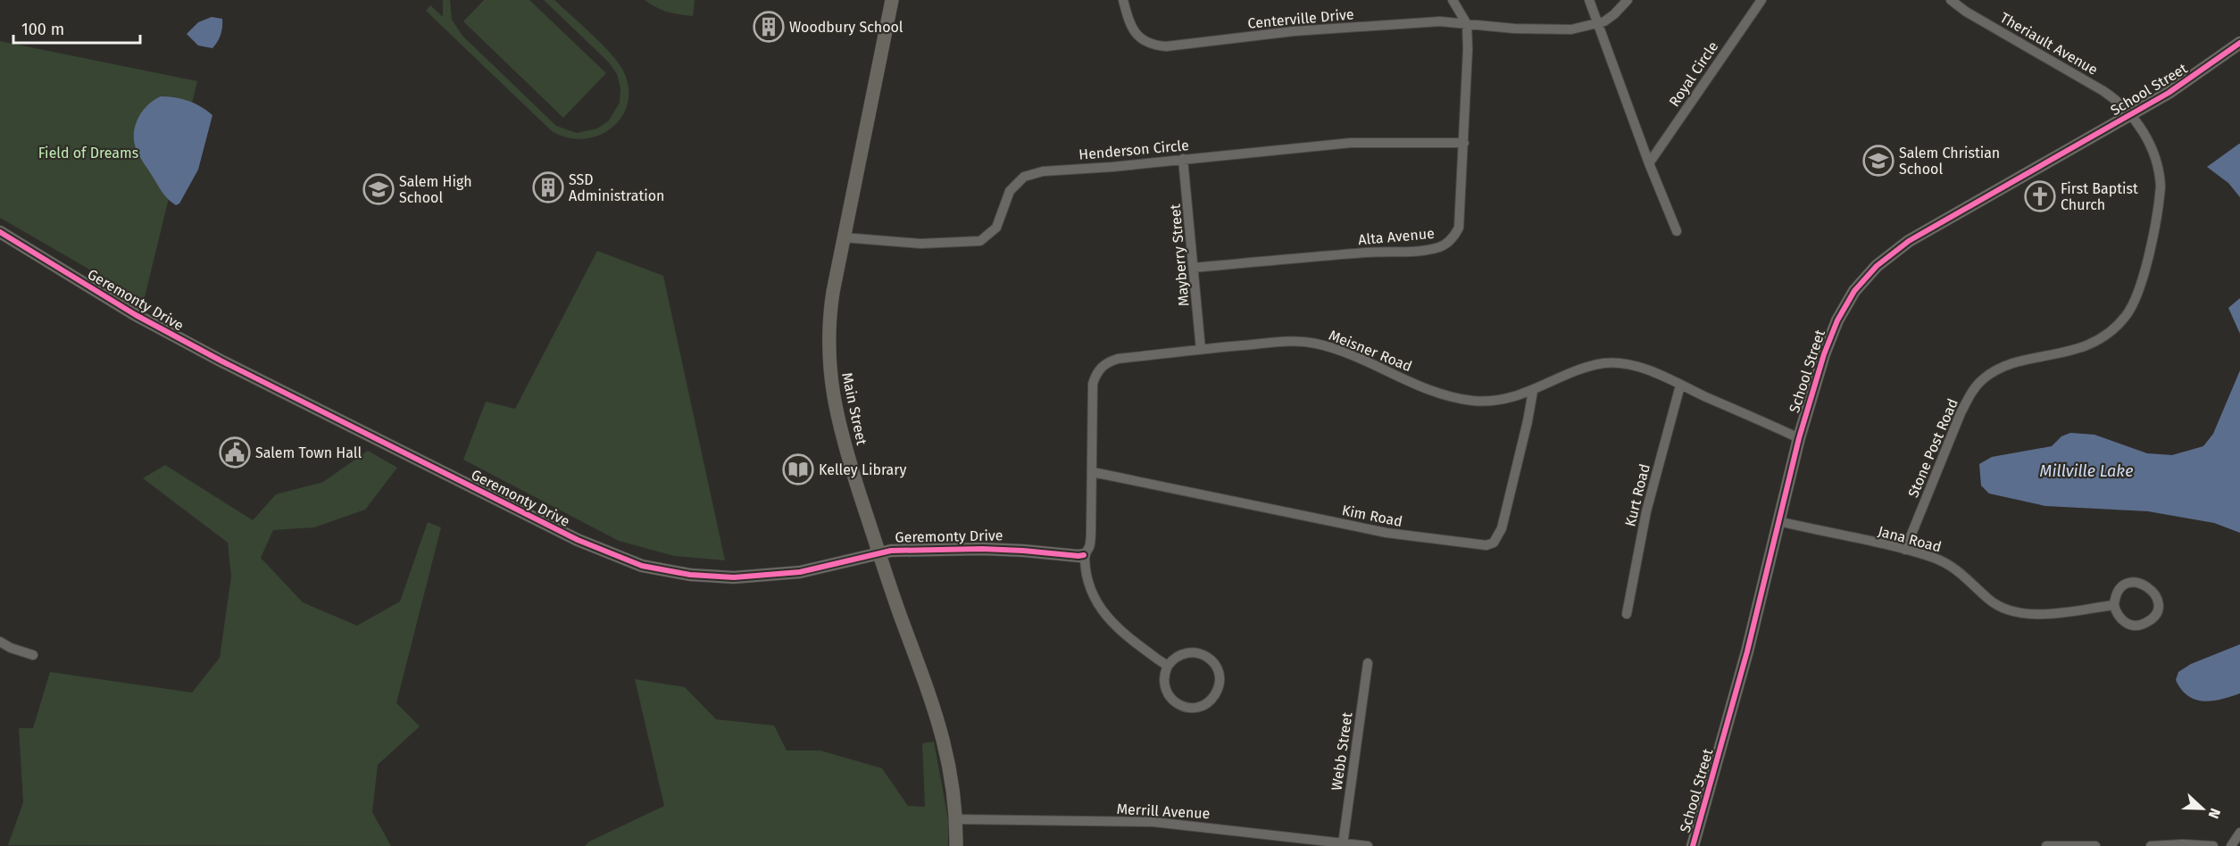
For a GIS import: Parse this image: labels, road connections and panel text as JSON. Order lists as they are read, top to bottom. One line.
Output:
{"streets":{"main road":["Main Street"],"street":["Centerville Drive","Theriault Avenue","Royal Circle","School Street","Henderson Circle","Alta Avenue","Mayberry Street","Geremonty Drive","Meisner Road","Stone Post Road","Kurt Road","Kim Road","Jana Road","Webb Street","Merrill Avenue"]},"crossings":[["Centerville Drive","Alta Avenue"],["Theriault Avenue","School Street"],["Theriault Avenue","Stone Post Road"],["School Street","Meisner Road"],["School Street","Stone Post Road"],["School Street","Jana Road"],["Henderson Circle","Alta Avenue"],["Henderson Circle","Mayberry Street"],["Henderson Circle","Main Street"],["Alta Avenue","Mayberry Street"],["Mayberry Street","Meisner Road"],["Geremonty Drive","Meisner Road"],["Geremonty Drive","Main Street"],["Meisner Road","Kurt Road"],["Meisner Road","Kim Road"],["Main Street","Merrill Avenue"],["Stone Post Road","Jana Road"],["Webb Street","Merrill Avenue"]],"water":["Millville Lake"],"parks":["Field of Dreams"],"places":{"building":["Woodbury School","SSD Administration"],"school or university":["Salem Christian School","Salem High School"],"church":["First Baptist Church"],"public building":["Salem Town Hall"],"library":["Kelley Library"]},"scale_bar":"100 m","north":"right"}
